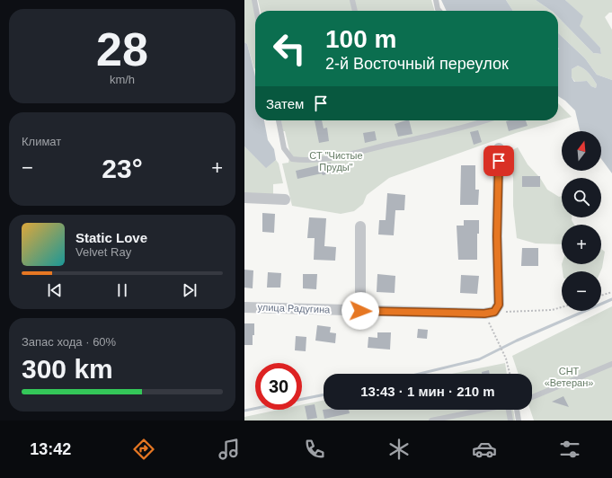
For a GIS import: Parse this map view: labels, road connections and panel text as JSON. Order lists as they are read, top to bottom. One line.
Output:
{"streets":{"street":["улица Радугина"]},"parks":["СТ \"Чистые Пруды\"","СНТ «Ветеран»"],"north":"top","page":{"tile":[["28","km/h"],"Климат",["Запас хода · 60%","300 km"]],"turn":["100 m","2-й Восточный переулок"],"then":"Затем","map_buttons":["+","−"],"heat":["−","23°","+"],"song":["Static Love","Velvet Ray"],"limit":"30","trip":"13:43 · 1 мин · 210 m","tabs":"13:42"}}
